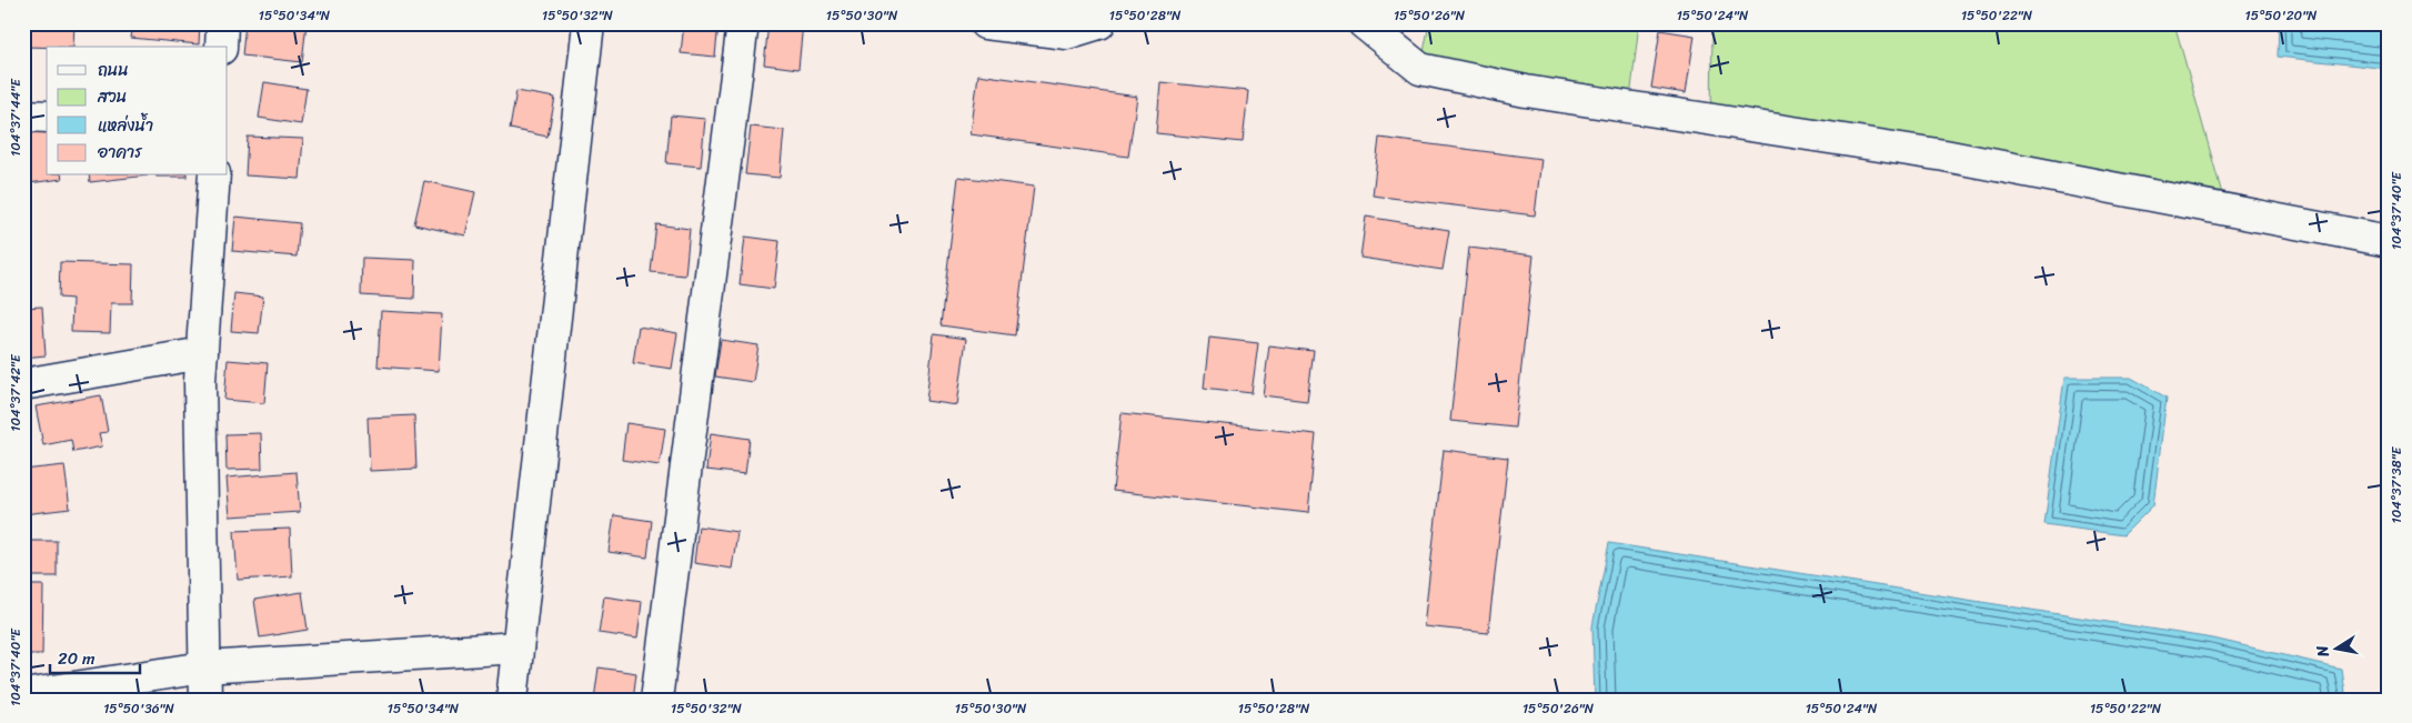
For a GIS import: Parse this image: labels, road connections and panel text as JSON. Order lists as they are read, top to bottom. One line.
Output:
{"legend":["ถนน","สวน","แหล่งน้ำ","อาคาร"],"scale_bar":"20 m","north":"left","coordinates":["15°50'34\"N","15°50'32\"N","15°50'30\"N","15°50'28\"N","15°50'26\"N","15°50'24\"N","15°50'22\"N","15°50'20\"N","104°37'44\"E","104°37'40\"E","104°37'42\"E","104°37'38\"E","15°50'36\"N"]}
